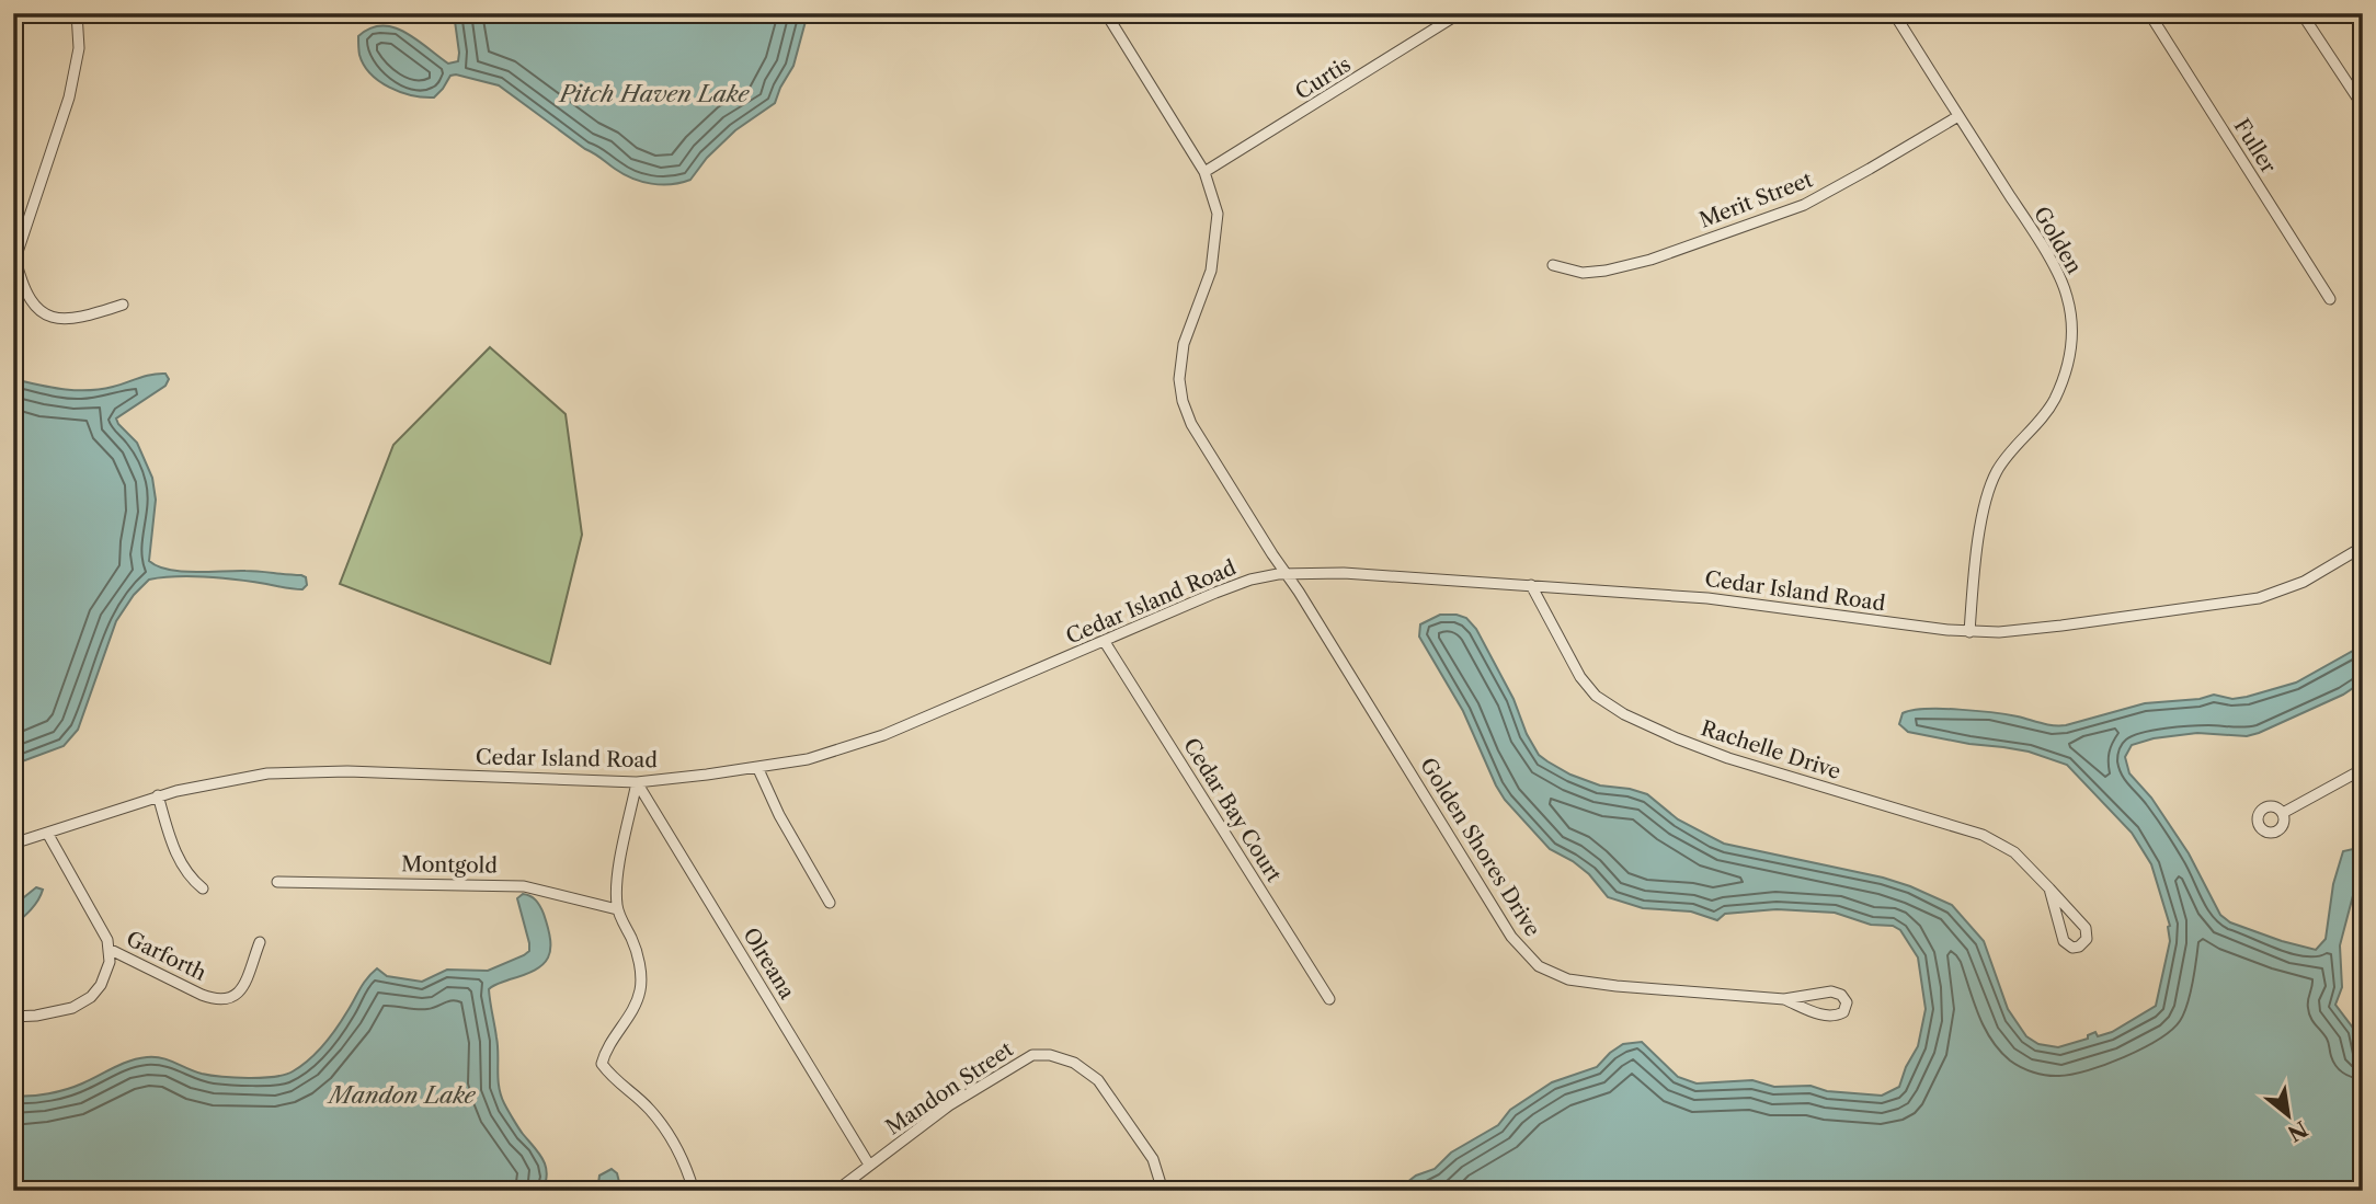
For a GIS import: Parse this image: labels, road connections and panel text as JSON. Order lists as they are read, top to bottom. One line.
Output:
{"streets":{"street":["Curtis","Fuller","Merit Street","Golden","Cedar Island Road","Rachelle Drive","Cedar Bay Court","Golden Shores Drive","Montgold","Garforth","Olreana","Mandon Street"]},"crossings":[["Curtis","Golden Shores Drive"],["Merit Street","Golden"],["Golden","Cedar Island Road"],["Cedar Island Road","Rachelle Drive"],["Cedar Island Road","Cedar Bay Court"],["Cedar Island Road","Golden Shores Drive"],["Cedar Island Road","Olreana"],["Olreana","Mandon Street"]],"water":["Pitch Haven Lake","Mandon Lake"],"north":"bottom right"}
